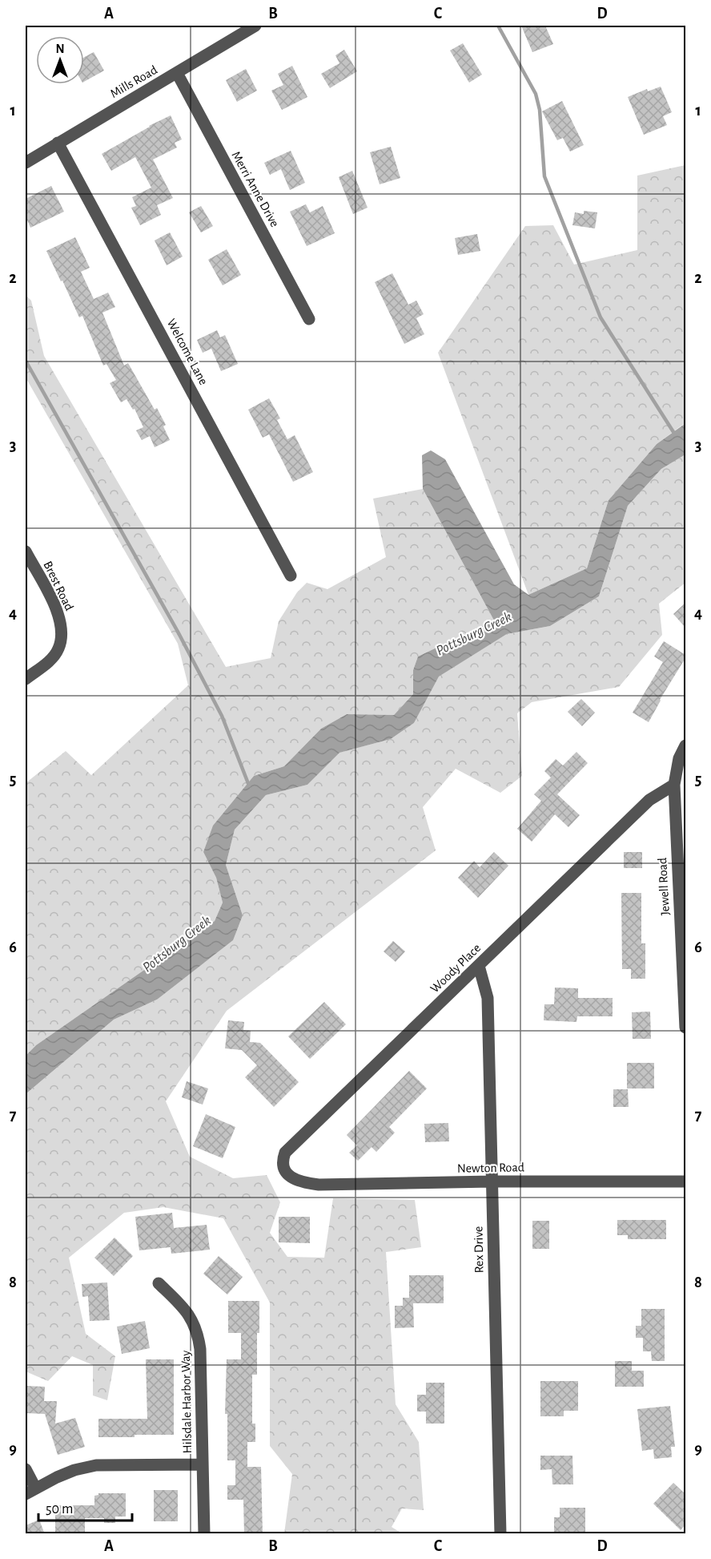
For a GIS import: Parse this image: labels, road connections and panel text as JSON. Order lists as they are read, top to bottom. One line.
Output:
{"streets":{"street":["Mills Road","Merri Anne Drive","Welcome Lane","Brest Road","Jewell Road","Woody Place","Newton Road","Rex Drive","Hilsdale Harbor Way"]},"crossings":[["Mills Road","Merri Anne Drive"],["Mills Road","Welcome Lane"],["Jewell Road","Woody Place"],["Woody Place","Newton Road"],["Woody Place","Rex Drive"],["Newton Road","Rex Drive"]],"water":["Pottsburg Creek"],"scale_bar":"50 m","north":"top","grid":{"columns":["A","B","C","D"],"rows":["1","2","3","4","5","6","7","8","9"]}}
